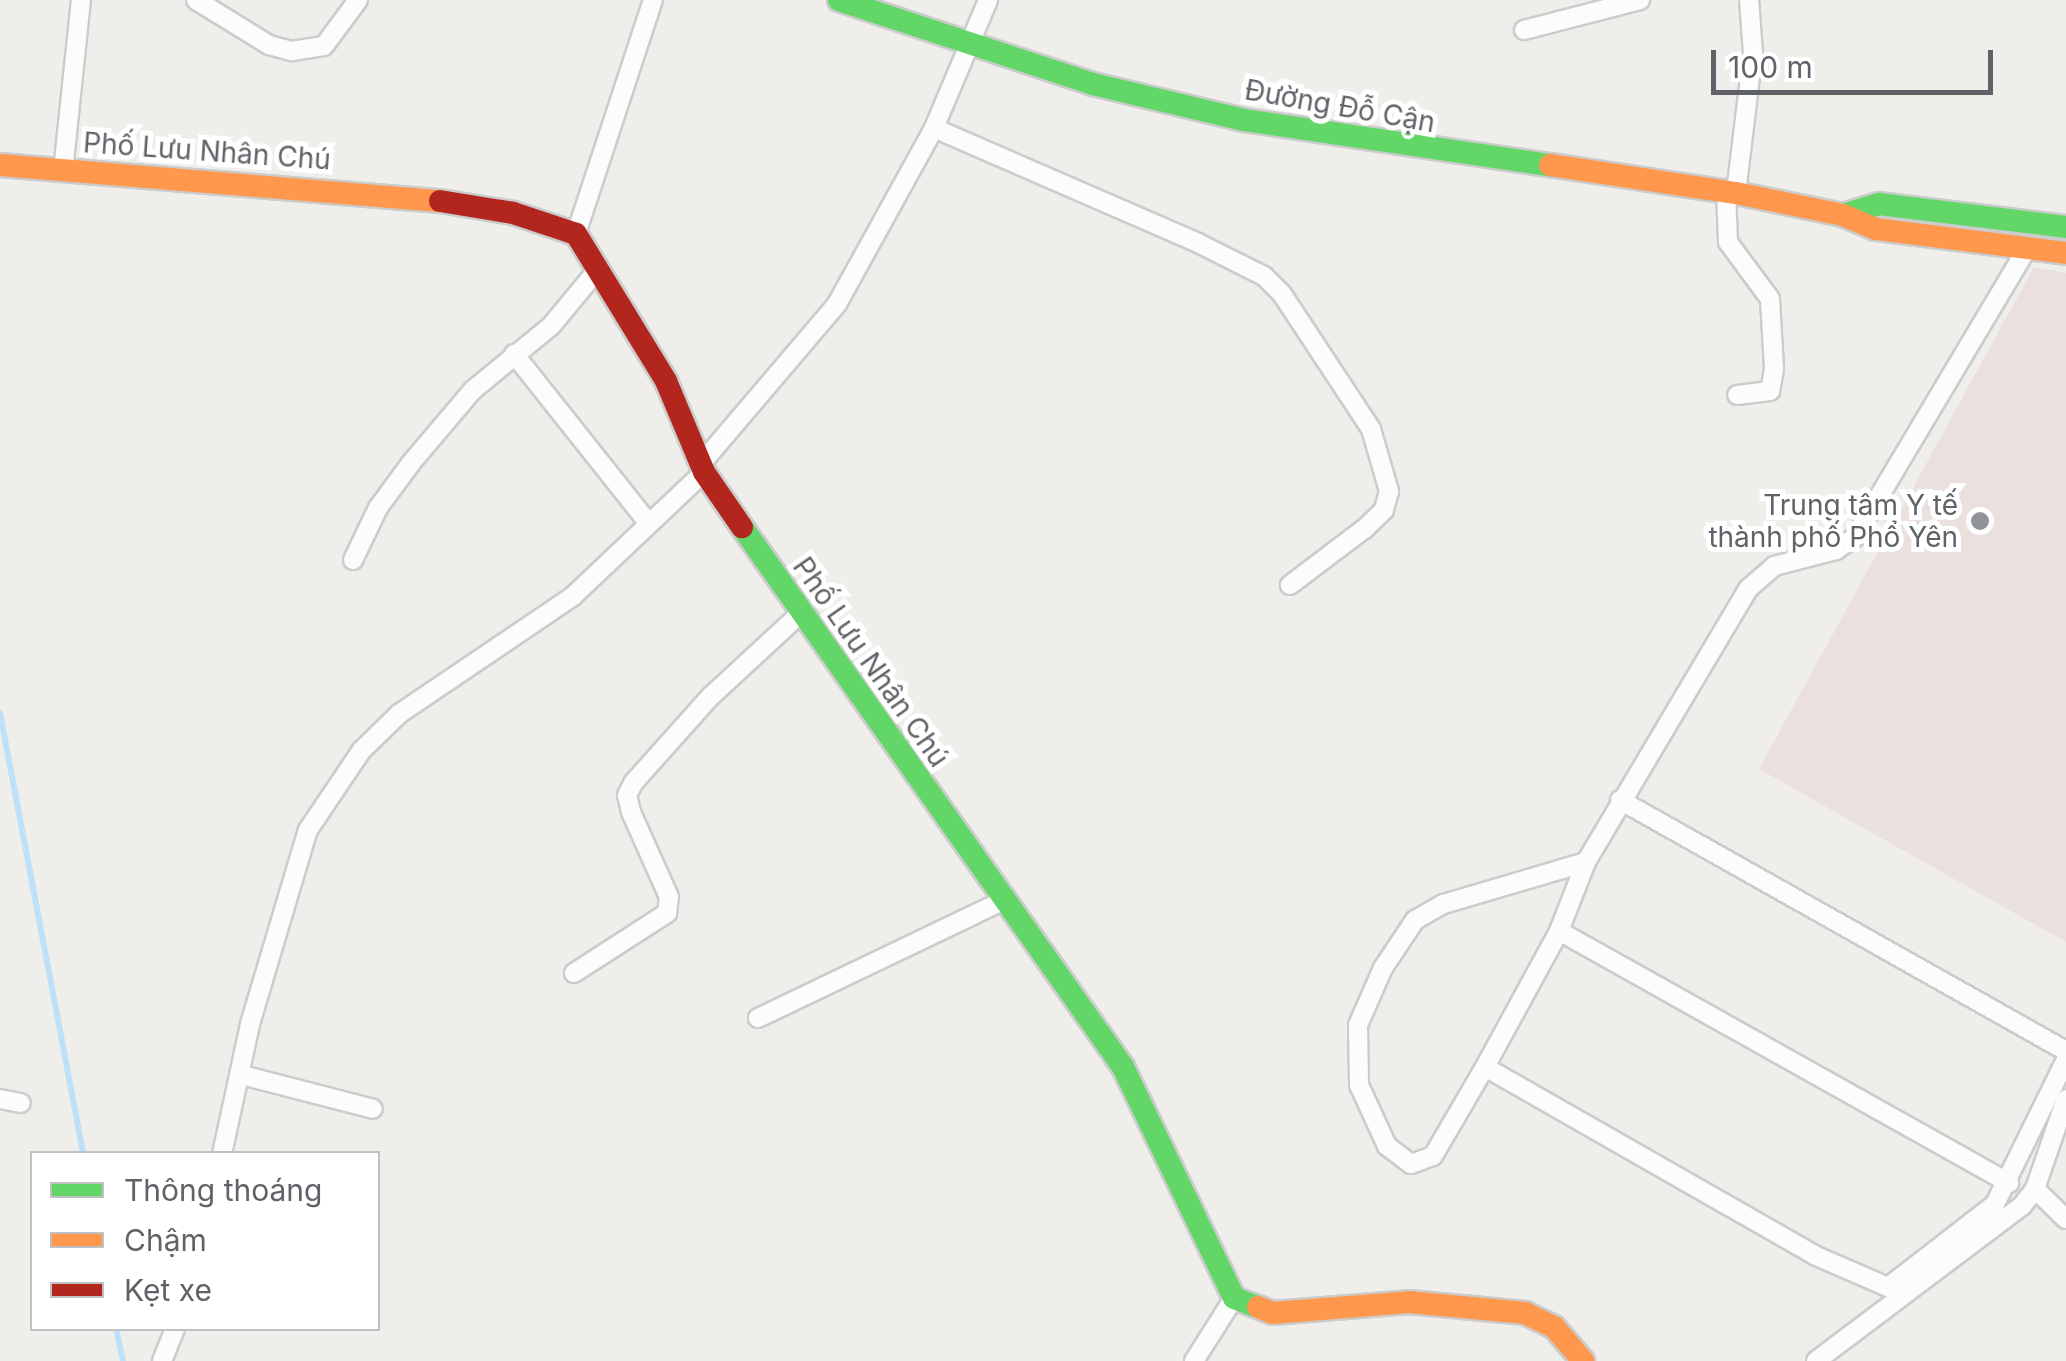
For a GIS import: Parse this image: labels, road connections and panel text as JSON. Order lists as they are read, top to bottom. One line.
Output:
{"streets":{"street":["Đường Đỗ Cận","Phố Lưu Nhân Chú"]},"places":["Trung tâm Y tế thành phố Phổ Yên"],"legend":["Thông thoáng","Chậm","Kẹt xe"],"scale_bar":"100 m"}
